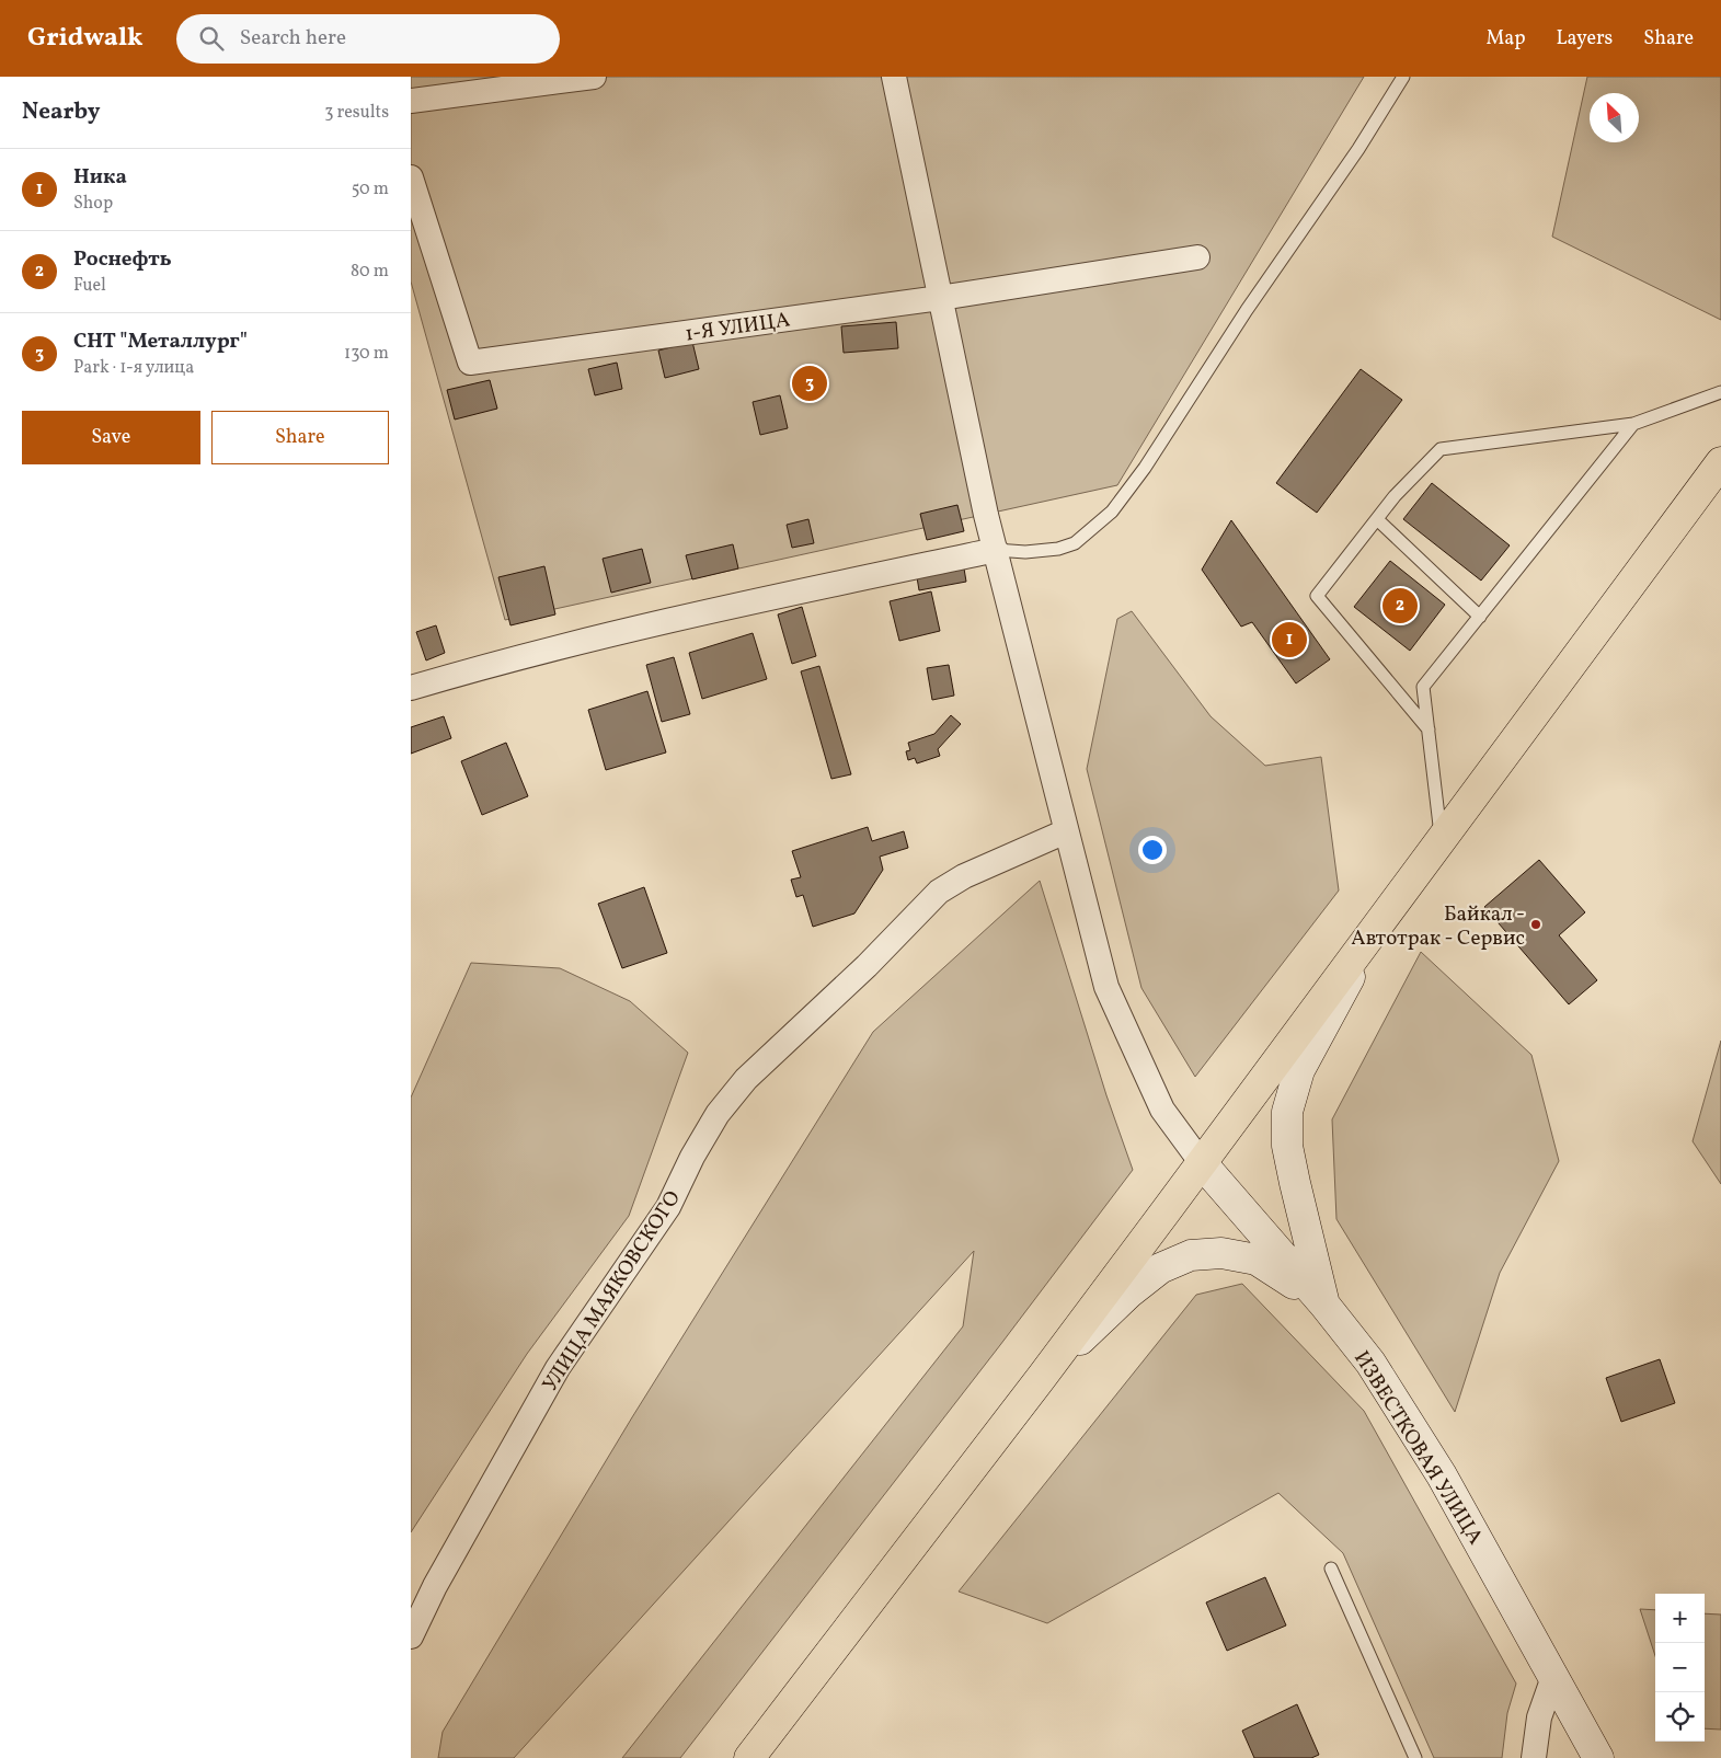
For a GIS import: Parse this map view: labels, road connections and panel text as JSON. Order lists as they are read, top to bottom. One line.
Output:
{"streets":{"main road":["ИЗВЕСТКОВАЯ УЛИЦА"],"street":["1-Я УЛИЦА","УЛИЦА МАЯКОВСКОГО"]},"places":["Байкал - Автотрак - Сервис"],"north":"top left","page":{"header":"Gridwalk","search":"Search here","nav":["Map","Layers","Share"],"heading":["Nearby","3 results"],"list":[{"mark":"1","name":"Ника","note":"Shop","value":"50 m"},{"mark":"2","name":"Роснефть","note":"Fuel","value":"80 m"},{"mark":"3","name":"СНТ \"Металлург\"","note":"Park · 1-я улица","value":"130 m"}],"pins":["3","2","1"],"buttons":["Save","Share"],"map_buttons":["+","−"]}}
